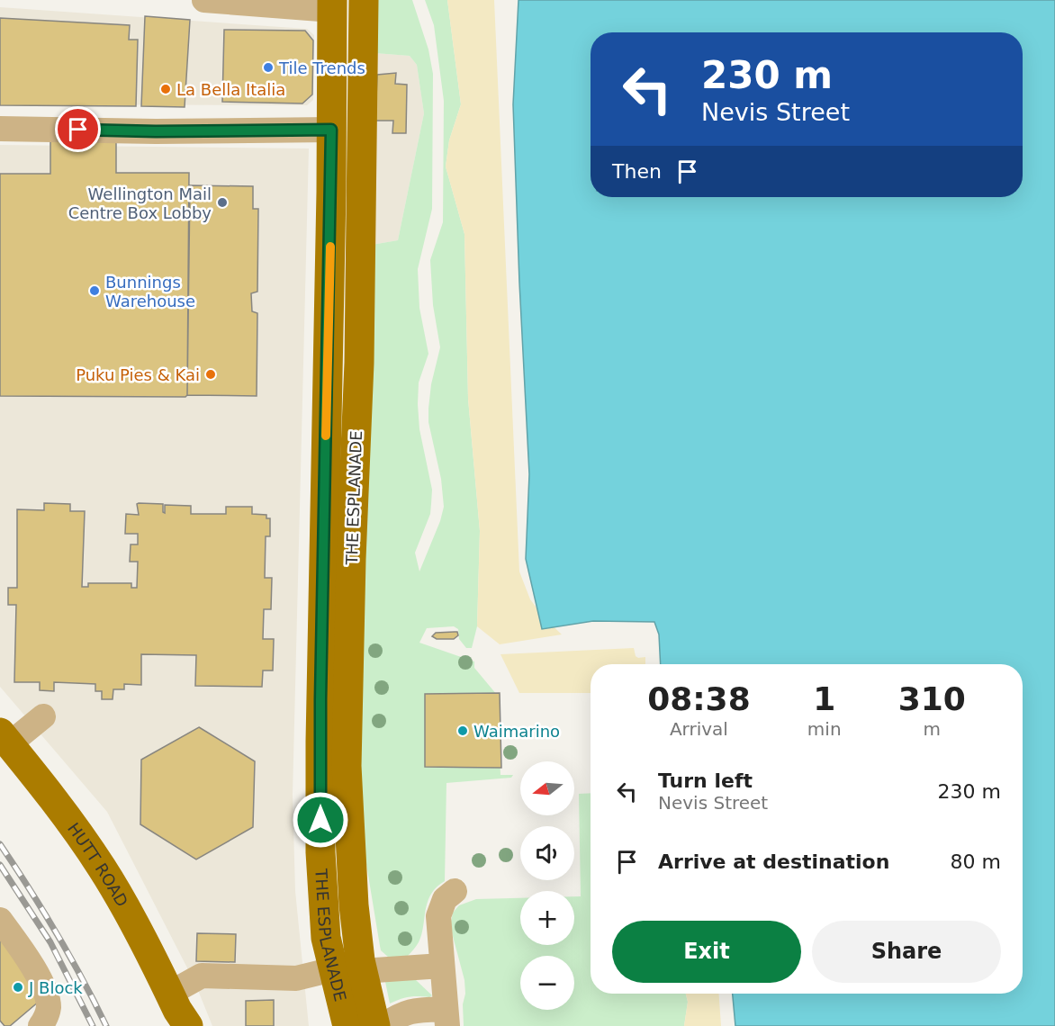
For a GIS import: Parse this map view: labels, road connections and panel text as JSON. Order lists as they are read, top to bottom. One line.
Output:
{"streets":{"main road":["THE ESPLANADE","HUTT ROAD"]},"places":["Tile Trends","La Bella Italia","Wellington Mail Centre Box Lobby","Bunnings Warehouse","Puku Pies & Kai","Waimarino","J Block"],"north":"left","page":{"turn":["230 m","Nevis Street"],"then":"Then","eta":["08:38","Arrival","1","min","310","m"],"list":[{"name":"Turn left","note":"Nevis Street","value":"230 m"},{"name":"Arrive at destination","value":"80 m"}],"map_buttons":["+","−"],"buttons":["Exit","Share"]}}
